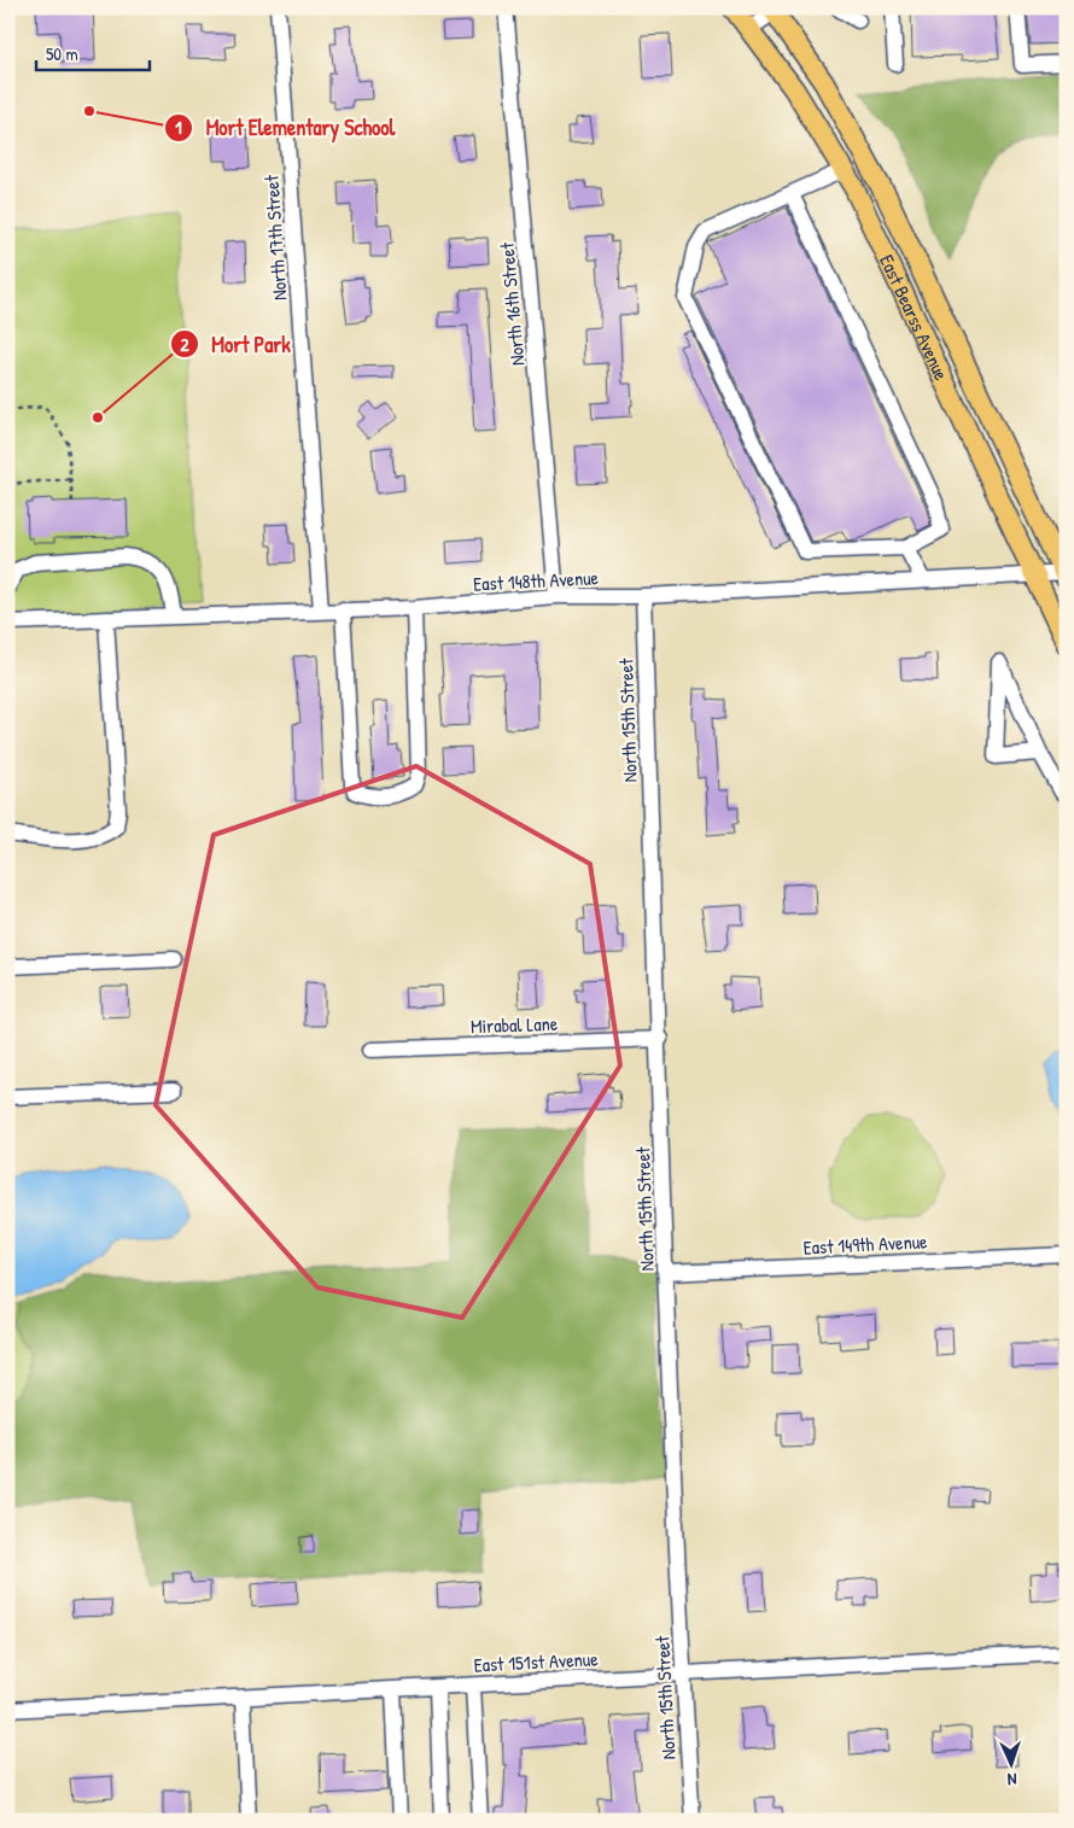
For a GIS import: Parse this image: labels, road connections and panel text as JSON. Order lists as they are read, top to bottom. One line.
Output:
{"streets":{"main road":["East Bearss Avenue"],"street":["North 17th Street","North 16th Street","East 148th Avenue","North 15th Street","Mirabal Lane","East 149th Avenue","East 151st Avenue"]},"crossings":[["North 17th Street","East 148th Avenue"],["North 16th Street","East 148th Avenue"],["East Bearss Avenue","East 148th Avenue"],["East 148th Avenue","North 15th Street"],["North 15th Street","Mirabal Lane"],["North 15th Street","East 149th Avenue"],["North 15th Street","East 151st Avenue"]],"places":["Mort Elementary School","Mort Park"],"scale_bar":"50 m","north":"bottom"}
